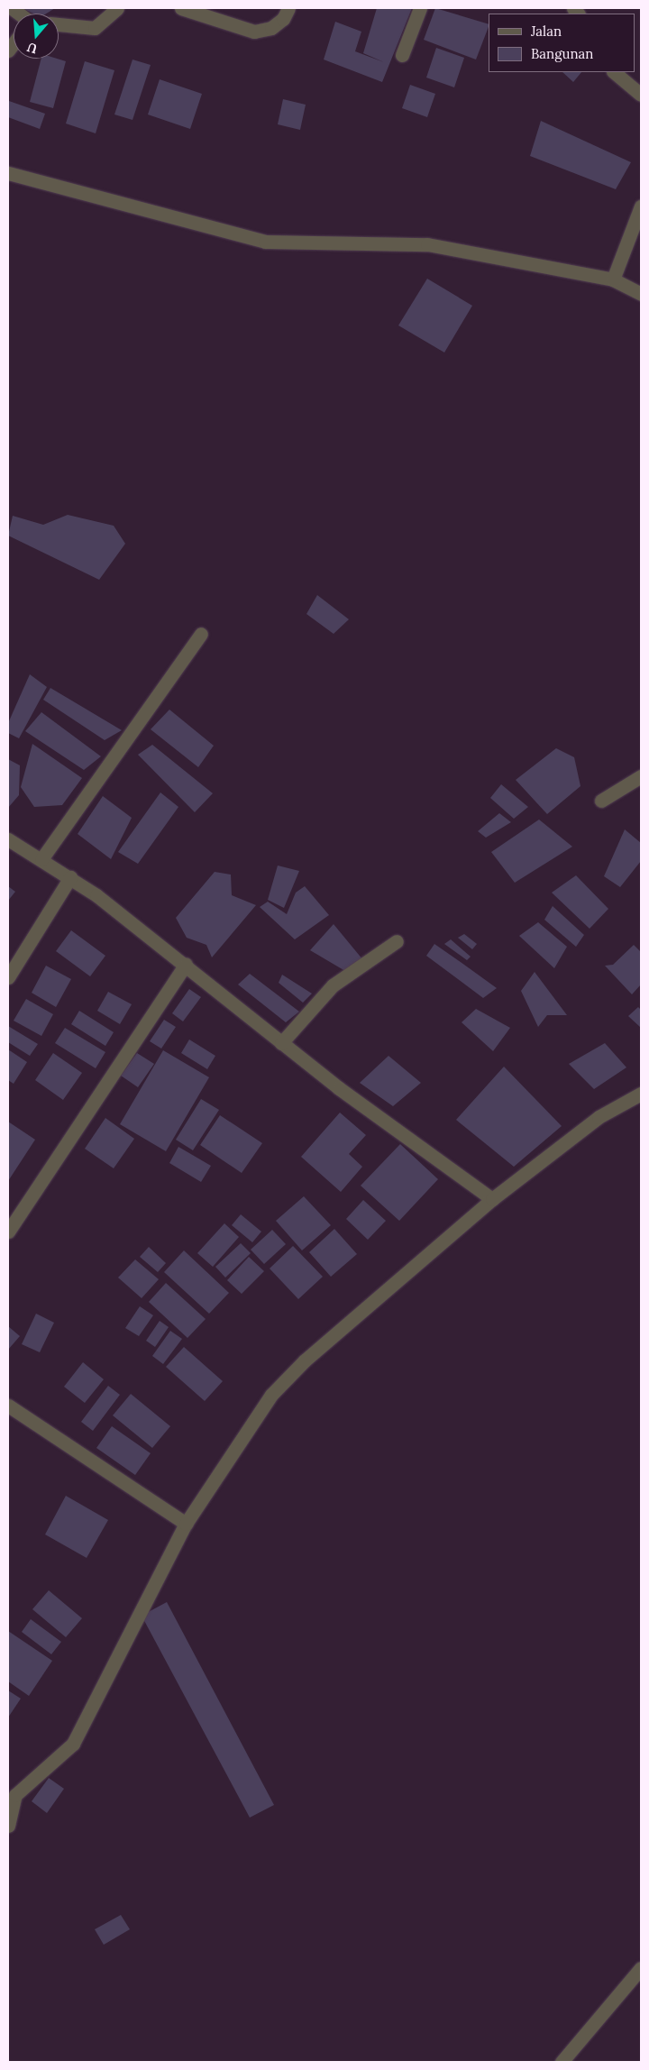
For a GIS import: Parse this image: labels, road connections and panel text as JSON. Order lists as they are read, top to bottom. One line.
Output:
{"legend":["Jalan","Bangunan"],"north":"bottom"}
